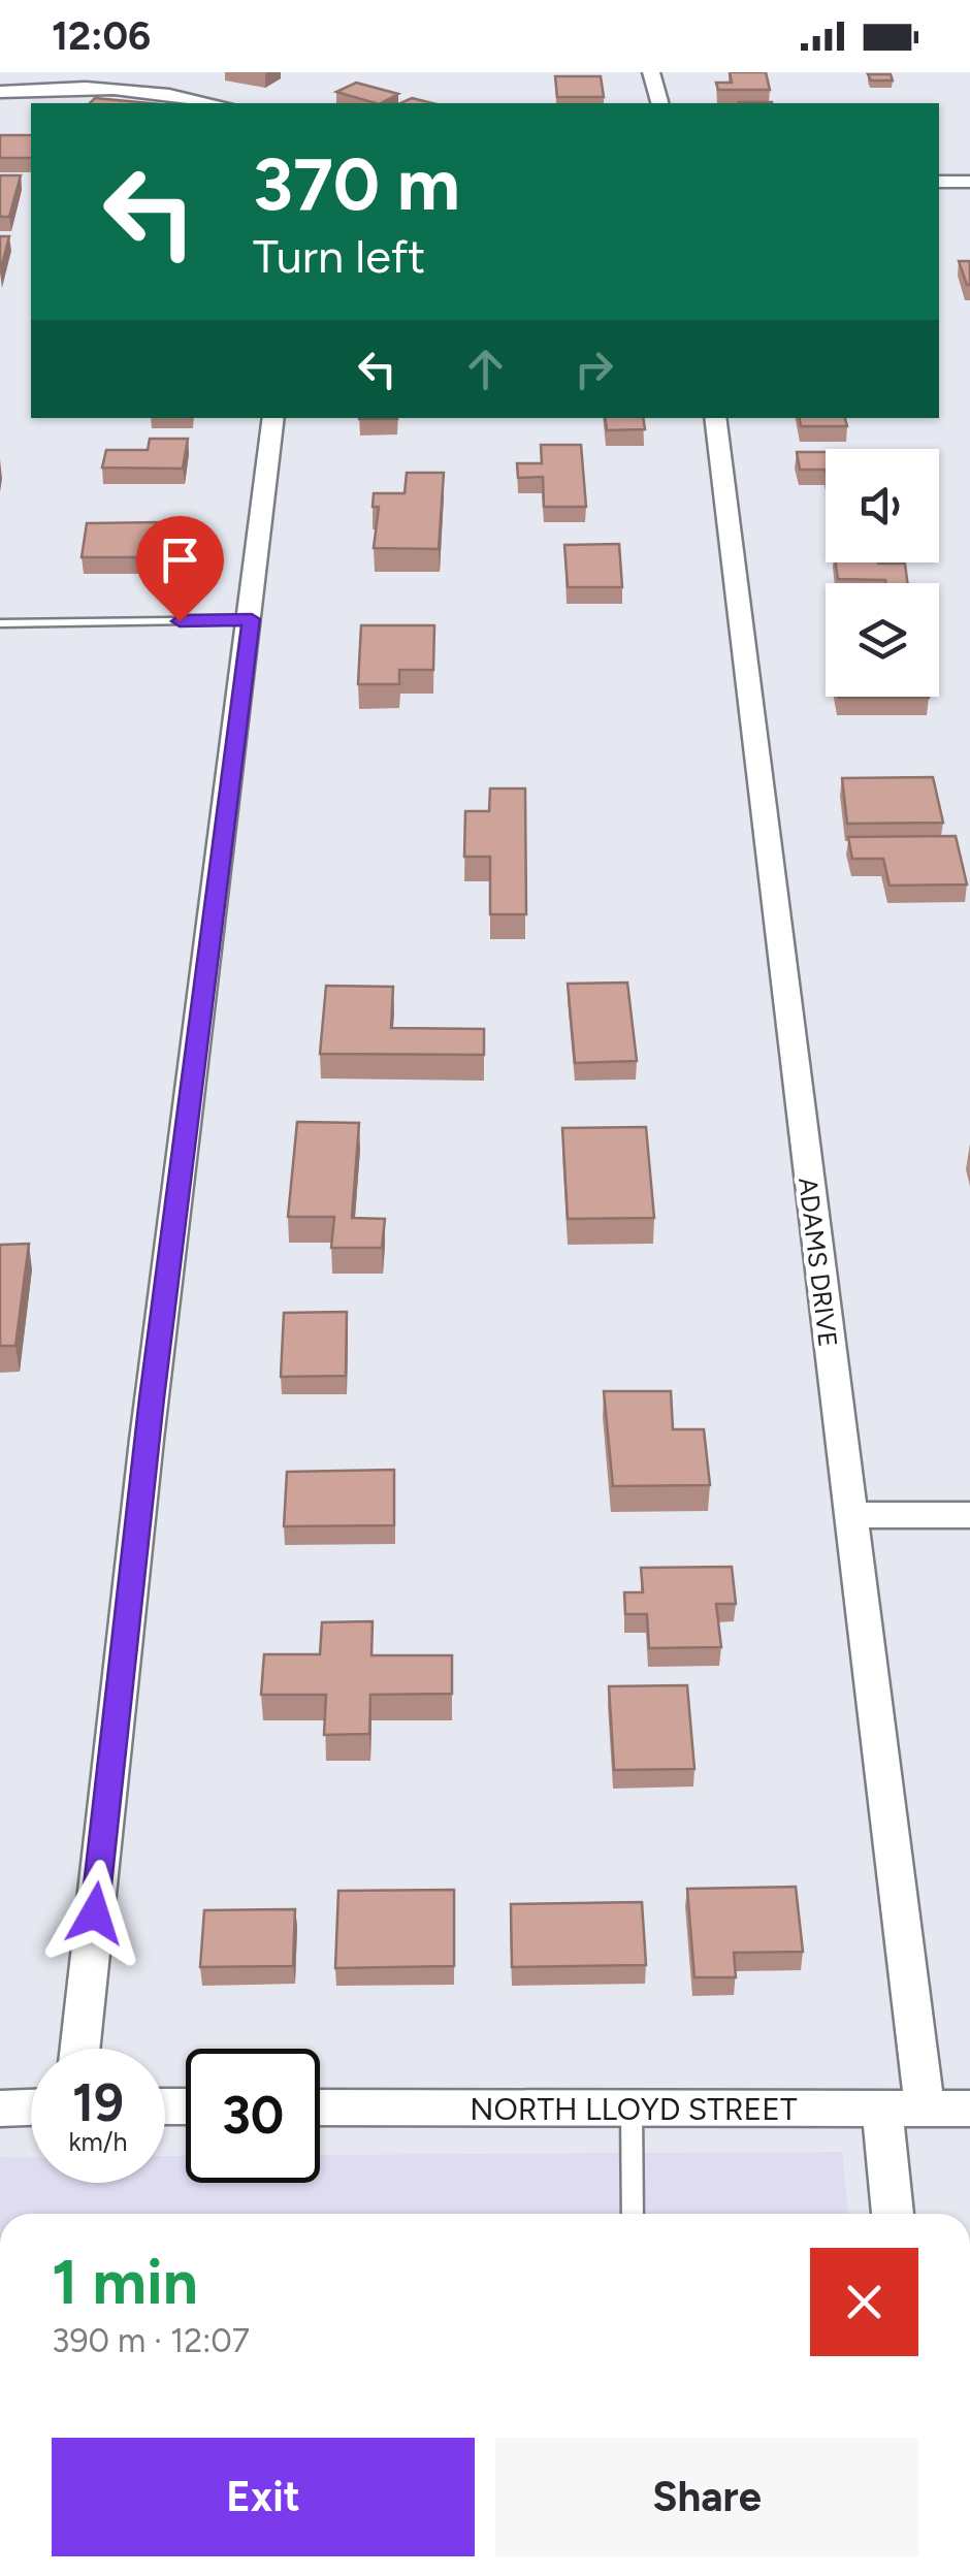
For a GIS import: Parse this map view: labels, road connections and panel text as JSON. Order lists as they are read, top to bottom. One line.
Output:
{"streets":{"street":["ADAMS DRIVE","NORTH LLOYD STREET"]},"crossings":[["ADAMS DRIVE","NORTH LLOYD STREET"]],"page":{"status":"12:06","turn":["370 m","Turn left"],"speed":"19 km/h","limit":"30","heading":["1 min","390 m · 12:07"],"buttons":["Exit","Share"]}}
